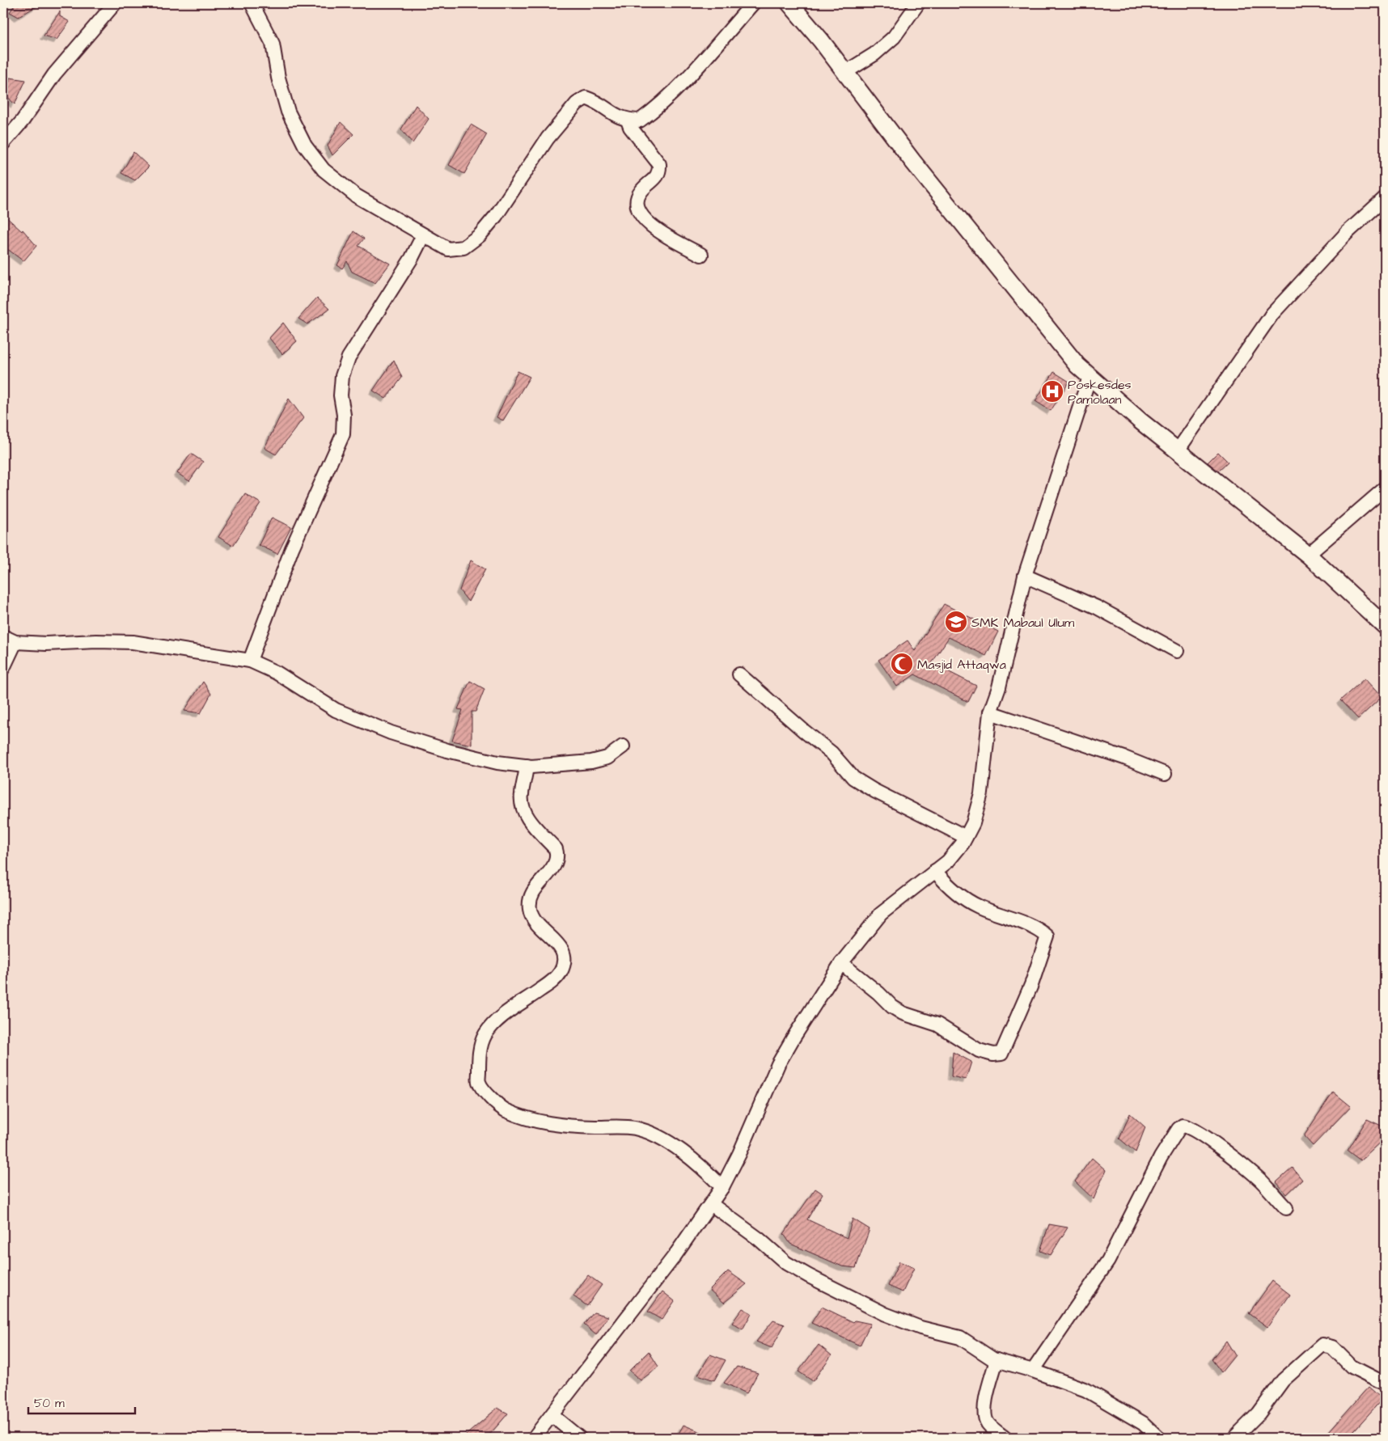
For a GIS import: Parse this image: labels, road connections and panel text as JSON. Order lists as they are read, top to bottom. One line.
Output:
{"places":{"hospital":["Poskesdes Pamolaan"],"school or university":["SMK Mabaul Ulum"],"mosque":["Masjid Attaqwa"]},"scale_bar":"50 m"}
